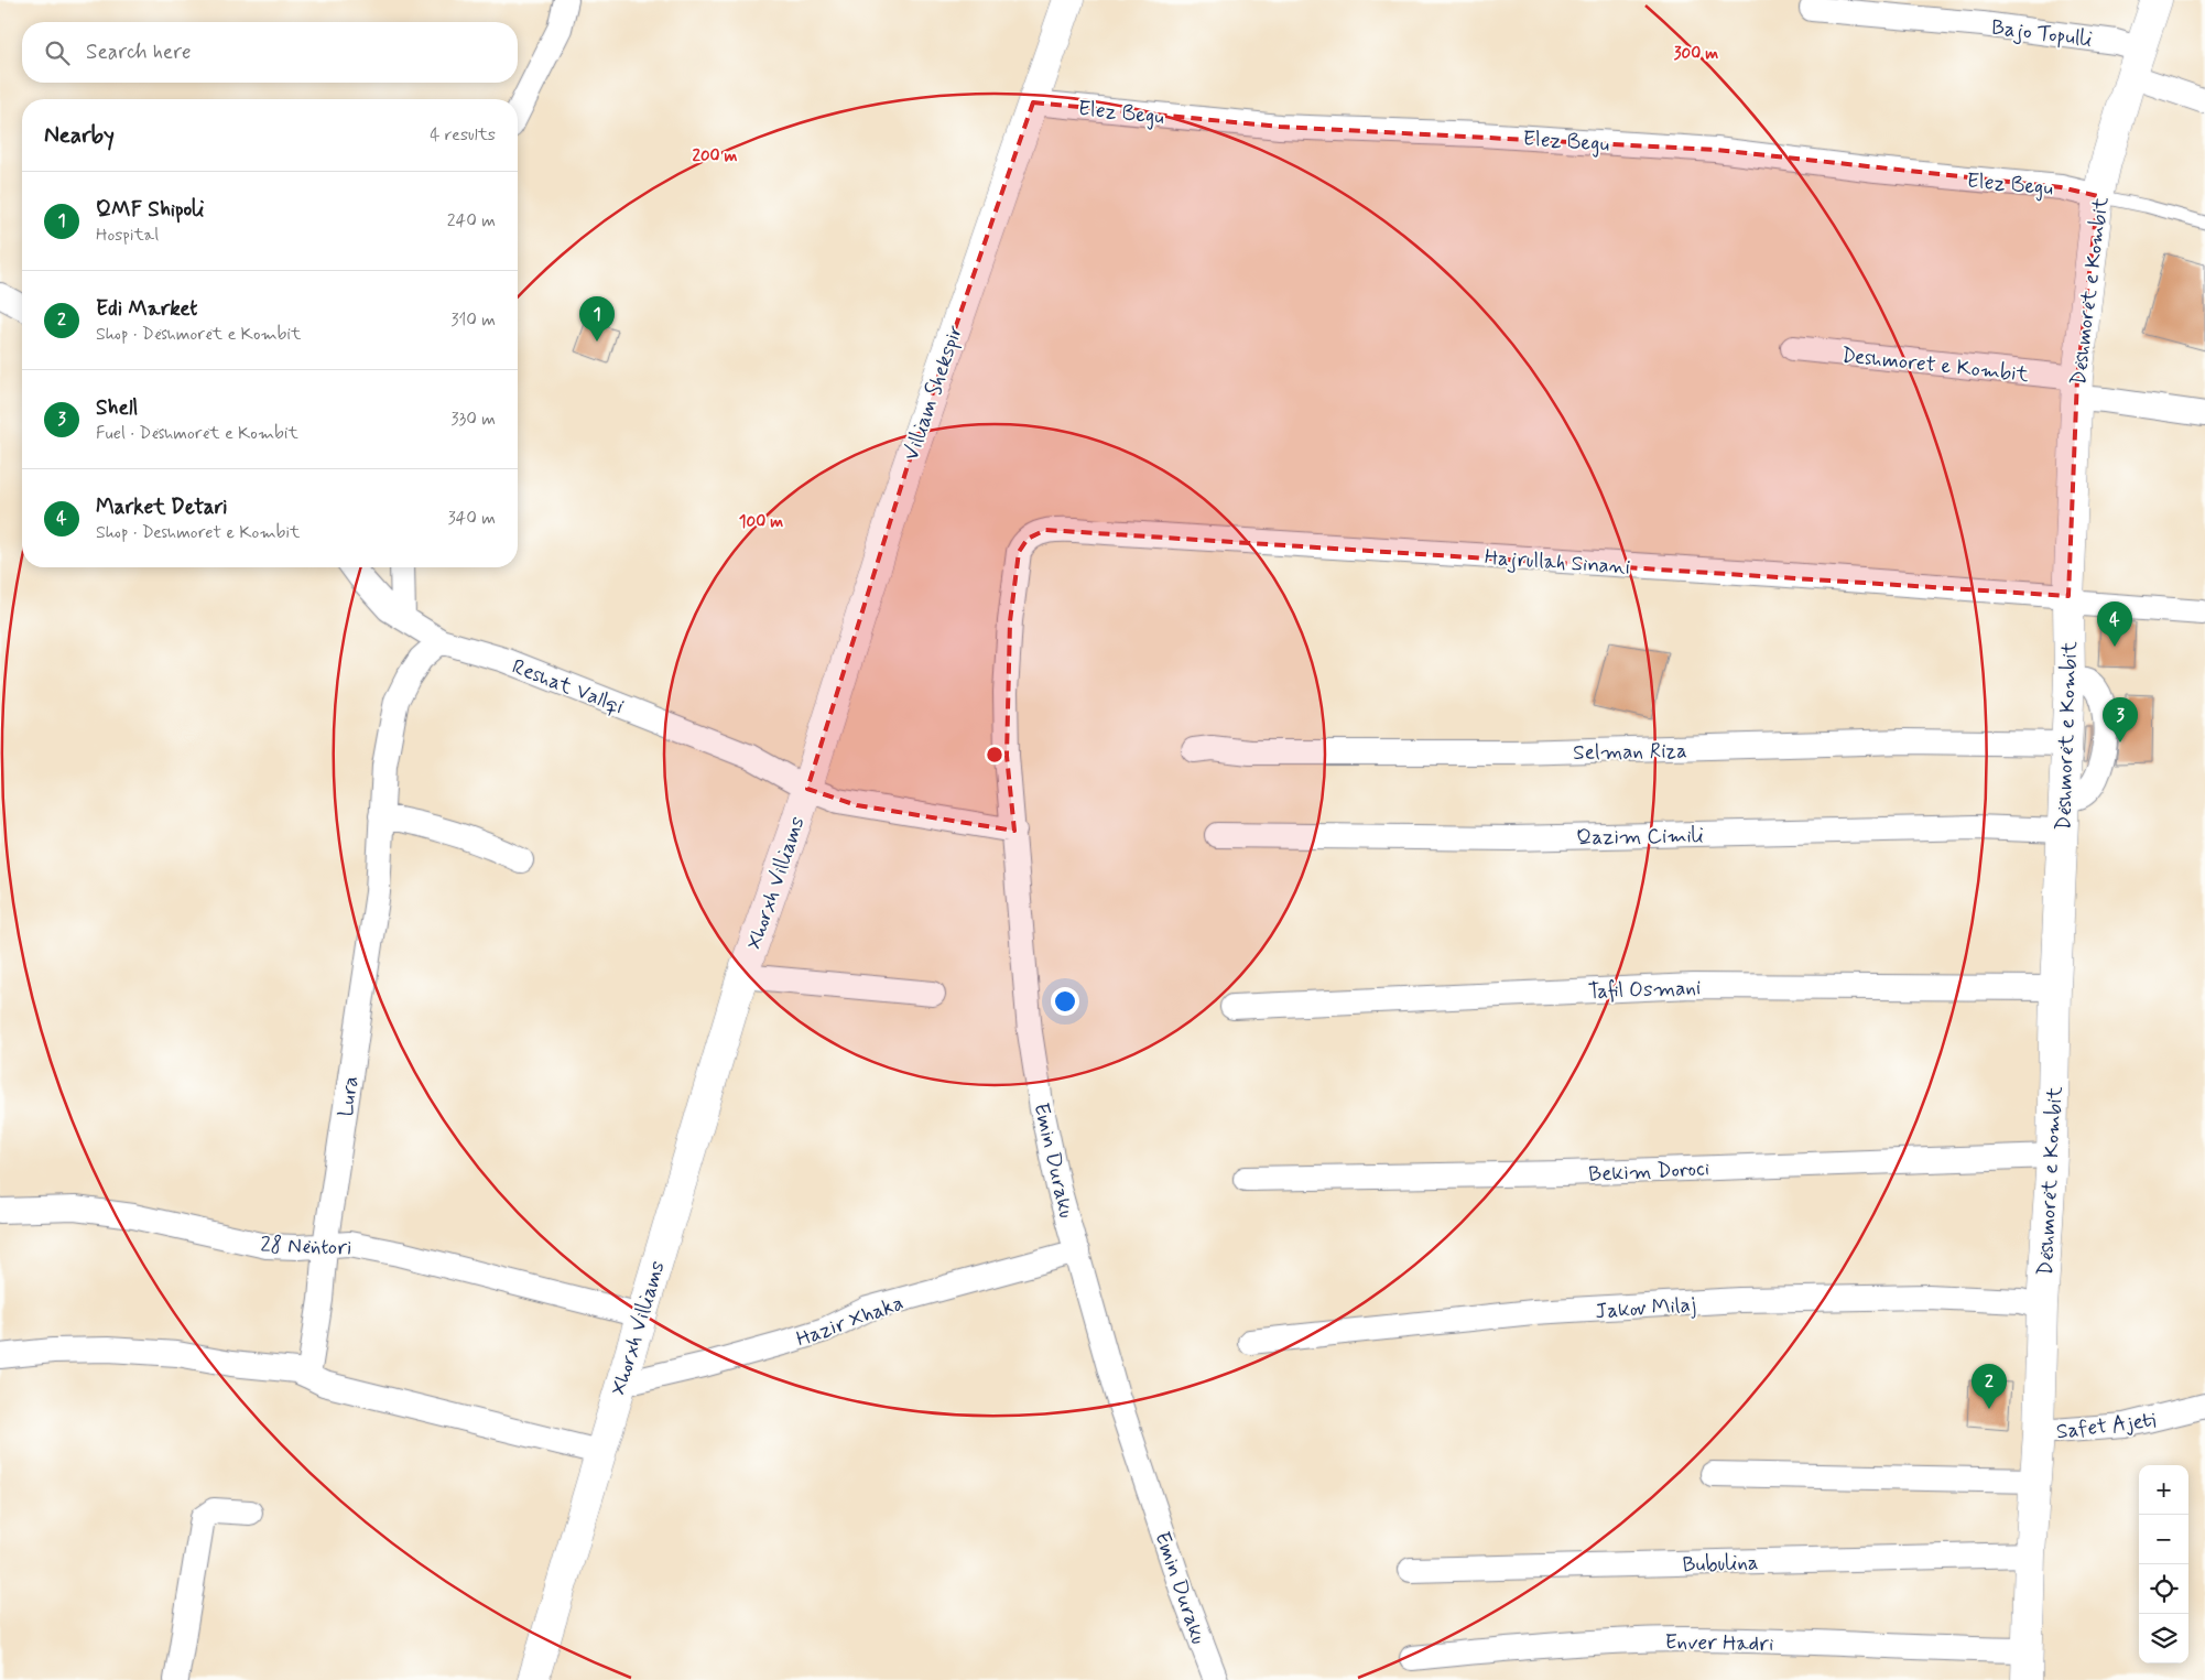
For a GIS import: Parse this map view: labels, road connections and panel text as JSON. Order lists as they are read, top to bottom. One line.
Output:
{"streets":{"street":["Bajo Topulli","Elez Begu","Dëshmorët e Kombit","Deshmoret e Kombit","Villiam Shekspir","Hajrullah Sinani","Reshat Vallqi","Selman Riza","Qazim Cimili","Xhorxh Villiams","Tafil Osmani","Lura","Emin Duraku","Bekim Doroci","28 Nëntori","Jakov Milaj","Hazir Xhaka","Safet Ajeti","Bubulina","Enver Hadri"]},"crossings":[["Bajo Topulli","Dëshmorët e Kombit"],["Elez Begu","Dëshmorët e Kombit"],["Elez Begu","Villiam Shekspir"],["Dëshmorët e Kombit","Deshmoret e Kombit"],["Dëshmorët e Kombit","Hajrullah Sinani"],["Dëshmorët e Kombit","Selman Riza"],["Dëshmorët e Kombit","Qazim Cimili"],["Dëshmorët e Kombit","Tafil Osmani"],["Dëshmorët e Kombit","Bekim Doroci"],["Dëshmorët e Kombit","Jakov Milaj"],["Dëshmorët e Kombit","Safet Ajeti"],["Dëshmorët e Kombit","Bubulina"],["Dëshmorët e Kombit","Enver Hadri"],["Villiam Shekspir","Reshat Vallqi"],["Villiam Shekspir","Xhorxh Villiams"],["Hajrullah Sinani","Emin Duraku"],["Reshat Vallqi","Xhorxh Villiams"],["Reshat Vallqi","Lura"],["Xhorxh Villiams","28 Nëntori"],["Xhorxh Villiams","Hazir Xhaka"],["Lura","28 Nëntori"],["Emin Duraku","Hazir Xhaka"]],"page":{"search":"Search here","heading":["Nearby","4 results"],"list":[{"mark":"1","name":"QMF Shipoli","note":"Hospital","value":"240 m"},{"mark":"2","name":"Edi Market","note":"Shop · Dëshmorët e Kombit","value":"310 m"},{"mark":"3","name":"Shell","note":"Fuel · Dëshmorët e Kombit","value":"330 m"},{"mark":"4","name":"Market Detari","note":"Shop · Deshmoret e Kombit","value":"340 m"}],"pins":["1","4","3","2"],"map_buttons":["+","−"]},"rings":["300 m","200 m","100 m"]}
